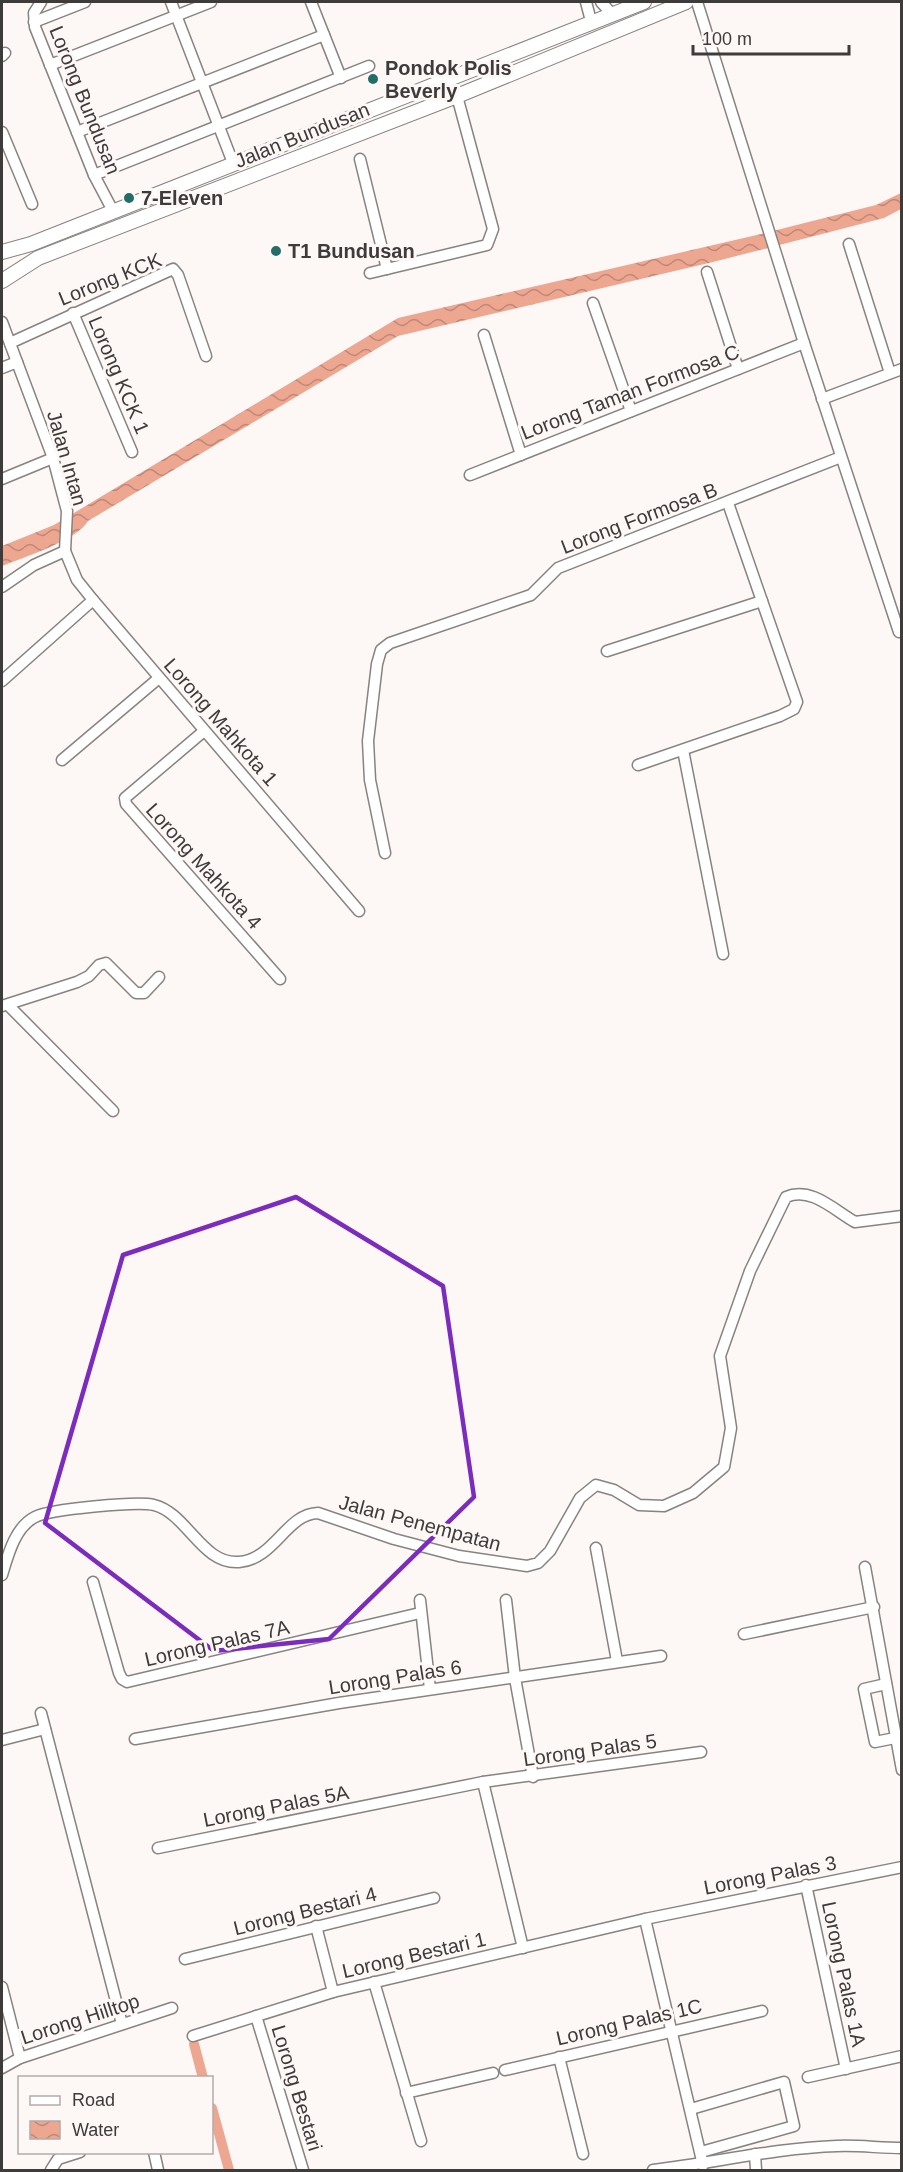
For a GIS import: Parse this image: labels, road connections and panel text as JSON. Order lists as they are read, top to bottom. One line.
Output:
{"streets":{"main road":["Jalan Bundusan"],"street":["Lorong Bundusan","Lorong KCK","Lorong KCK 1","Lorong Taman Formosa C","Jalan Intan","Lorong Formosa B","Lorong Mahkota 1","Lorong Mahkota 4","Jalan Penempatan","Lorong Palas 7A","Lorong Palas 6","Lorong Palas 5","Lorong Palas 5A","Lorong Palas 3","Lorong Bestari 4","Lorong Bestari 1","Lorong Palas 1A","Lorong Hilltop","Lorong Palas 1C","Lorong Bestari"]},"crossings":[["Lorong Bundusan","Jalan Bundusan"],["Lorong KCK","Lorong KCK 1"],["Lorong KCK","Jalan Intan"],["Jalan Intan","Lorong Mahkota 1"],["Lorong Mahkota 1","Lorong Mahkota 4"],["Lorong Palas 5","Lorong Palas 5A"],["Lorong Palas 3","Lorong Bestari 1"],["Lorong Palas 3","Lorong Palas 1A"],["Lorong Bestari 1","Lorong Bestari"]],"places":["Pondok Polis Beverly","7-Eleven","T1 Bundusan"],"legend":["Road","Water"],"scale_bar":"100 m"}
